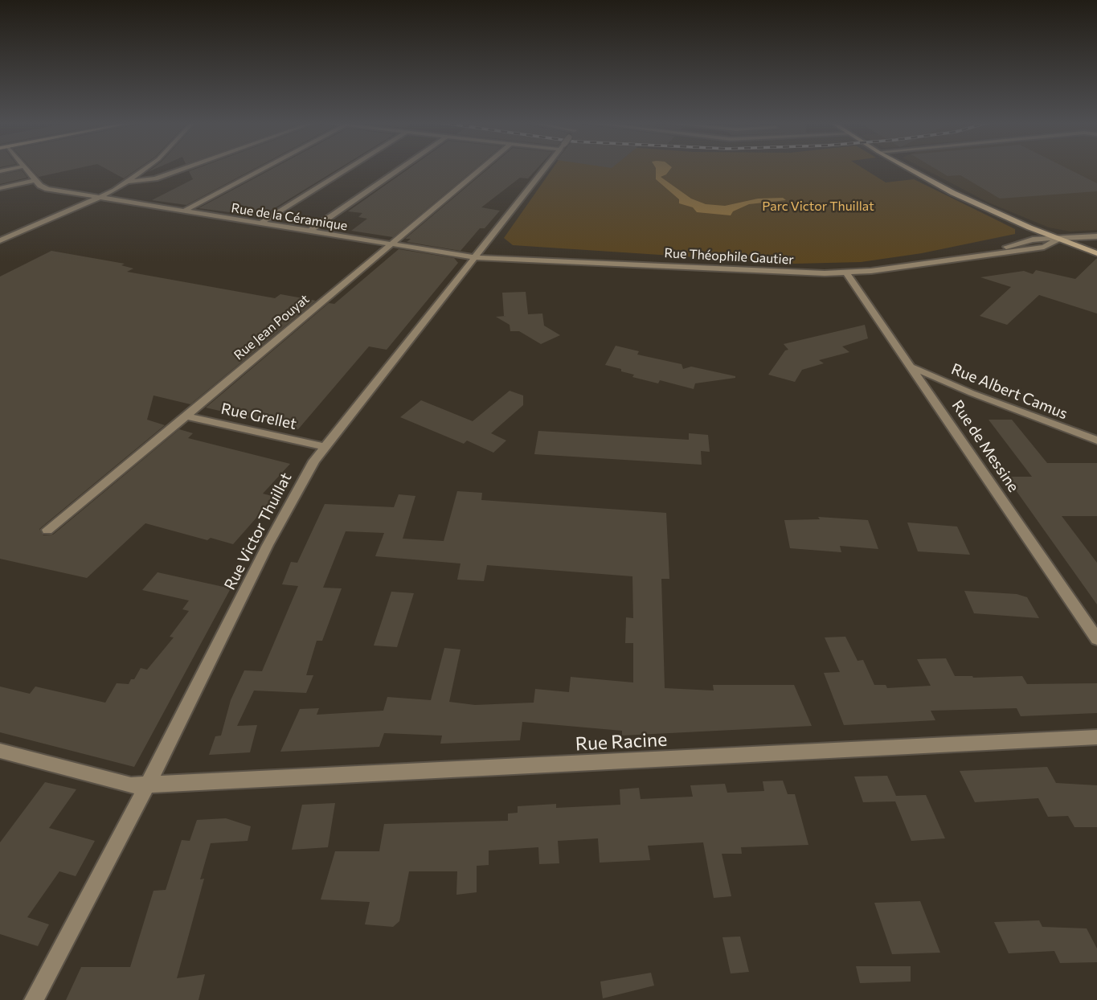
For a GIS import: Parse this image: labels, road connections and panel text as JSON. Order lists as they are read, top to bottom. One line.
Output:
{"streets":{"street":["Rue de la Céramique","Rue Théophile Gautier","Rue Jean Pouyat","Rue Albert Camus","Rue Grellet","Rue de Messine","Rue Victor Thuillat","Rue Racine"]},"crossings":[["Rue de la Céramique","Rue Théophile Gautier"],["Rue de la Céramique","Rue Jean Pouyat"],["Rue de la Céramique","Rue Victor Thuillat"],["Rue Théophile Gautier","Rue de Messine"],["Rue Théophile Gautier","Rue Victor Thuillat"],["Rue Jean Pouyat","Rue Grellet"],["Rue Albert Camus","Rue de Messine"],["Rue Grellet","Rue Victor Thuillat"],["Rue Victor Thuillat","Rue Racine"]],"parks":["Parc Victor Thuillat"]}
